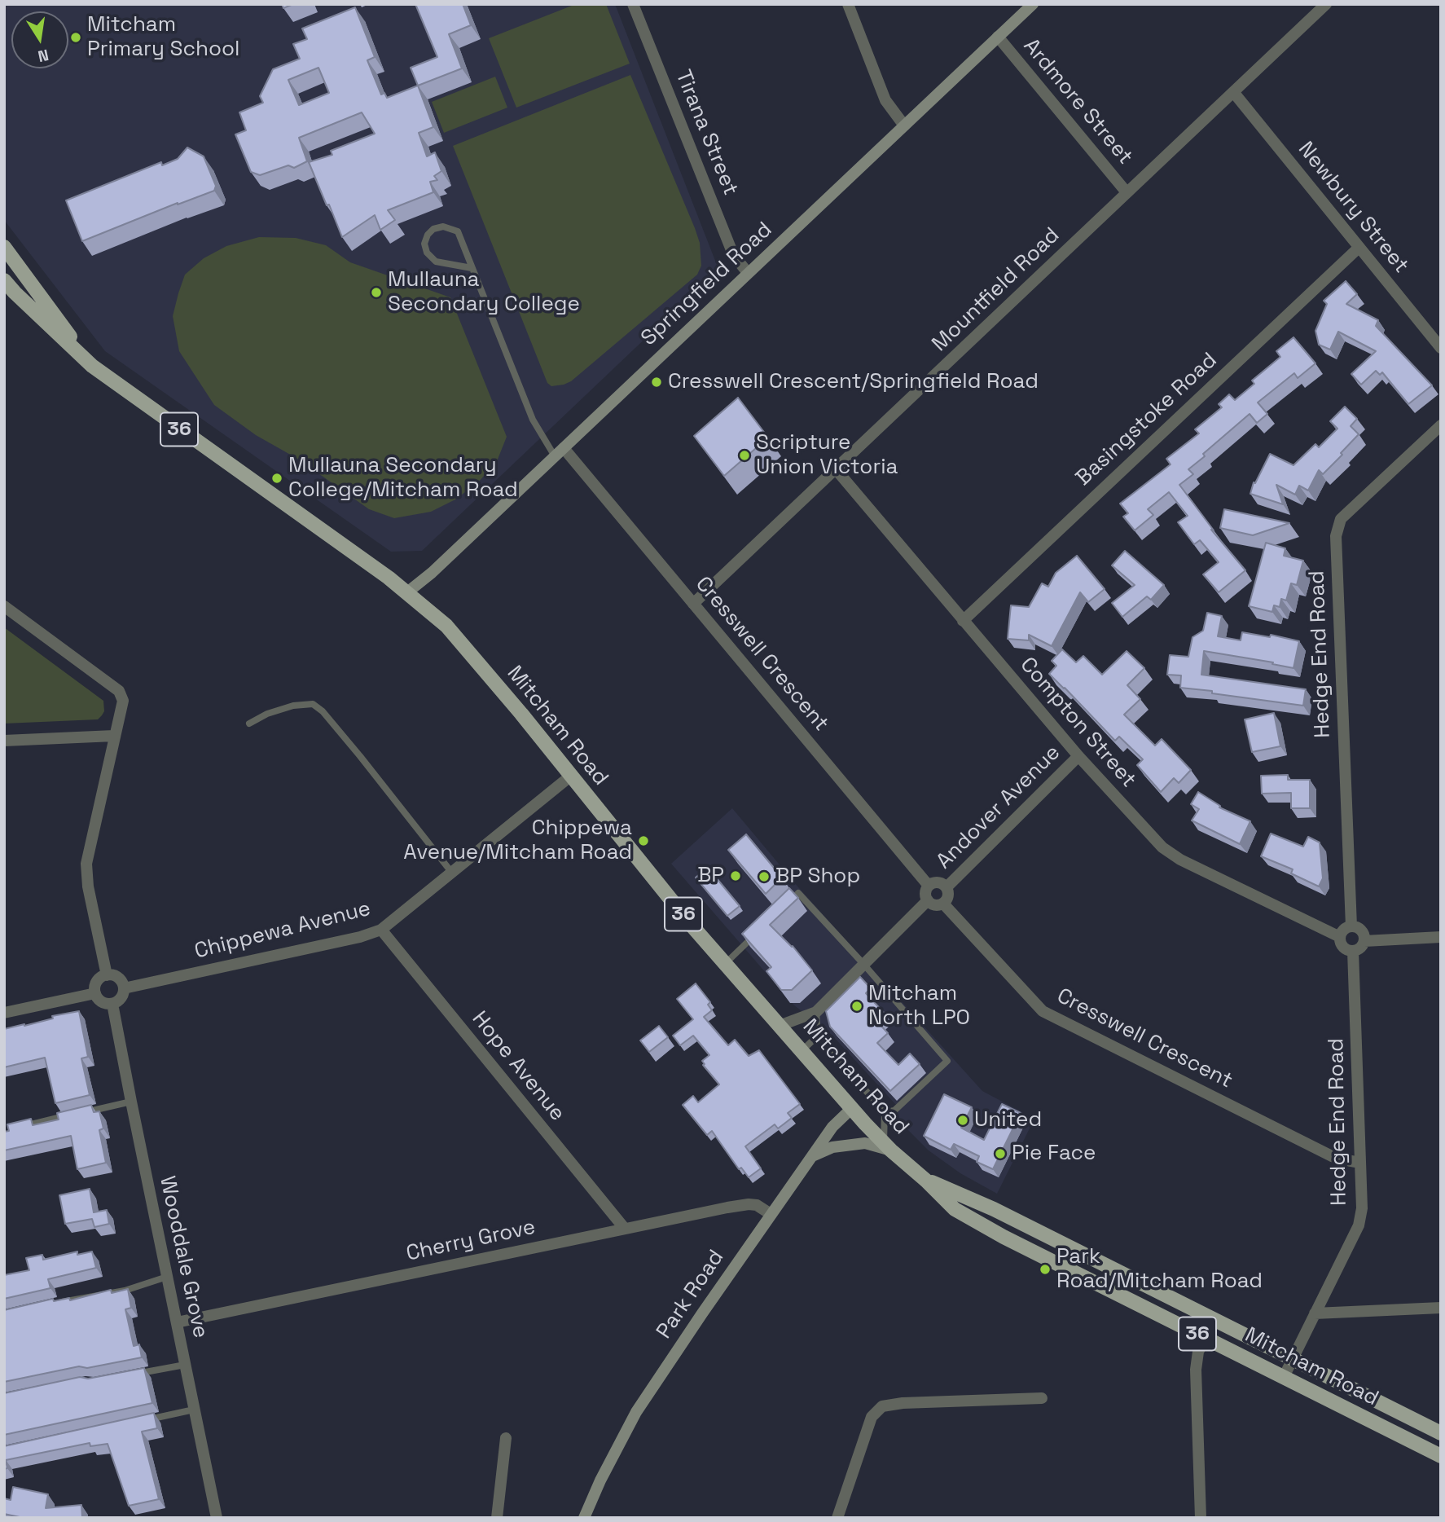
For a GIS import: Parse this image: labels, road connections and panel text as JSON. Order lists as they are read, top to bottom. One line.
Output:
{"streets":{"main road":["Springfield Road","36","Mitcham Road","Park Road"],"street":["Ardmore Street","Tirana Street","Newbury Street","Mountfield Road","Basingstoke Road","Cresswell Crescent","Hedge End Road","Compton Street","Andover Avenue","Chippewa Avenue","Hope Avenue","Cherry Grove","Wooddale Grove"]},"crossings":[["Ardmore Street","Springfield Road"],["Ardmore Street","Mountfield Road"],["Tirana Street","Springfield Road"],["Newbury Street","Mountfield Road"],["Newbury Street","Basingstoke Road"],["Springfield Road","Cresswell Crescent"],["Springfield Road","Mitcham Road"],["Mountfield Road","Cresswell Crescent"],["Mountfield Road","Compton Street"],["Basingstoke Road","Compton Street"],["Cresswell Crescent","Hedge End Road"],["Cresswell Crescent","Andover Avenue"],["Hedge End Road","Compton Street"],["Hedge End Road","Mitcham Road"],["Compton Street","Andover Avenue"],["Mitcham Road","Chippewa Avenue"],["Mitcham Road","Park Road"],["Chippewa Avenue","Hope Avenue"],["Chippewa Avenue","Wooddale Grove"],["Hope Avenue","Cherry Grove"],["Cherry Grove","Wooddale Grove"],["Cherry Grove","Park Road"]],"places":["Mitcham Primary School","Mullauna Secondary College","Cresswell Crescent/Springfield Road","Scripture Union Victoria","Mullauna Secondary College/Mitcham Road","Chippewa Avenue/Mitcham Road","BP","BP Shop","Mitcham North LPO","United","Pie Face","Park Road/Mitcham Road"],"north":"bottom"}
